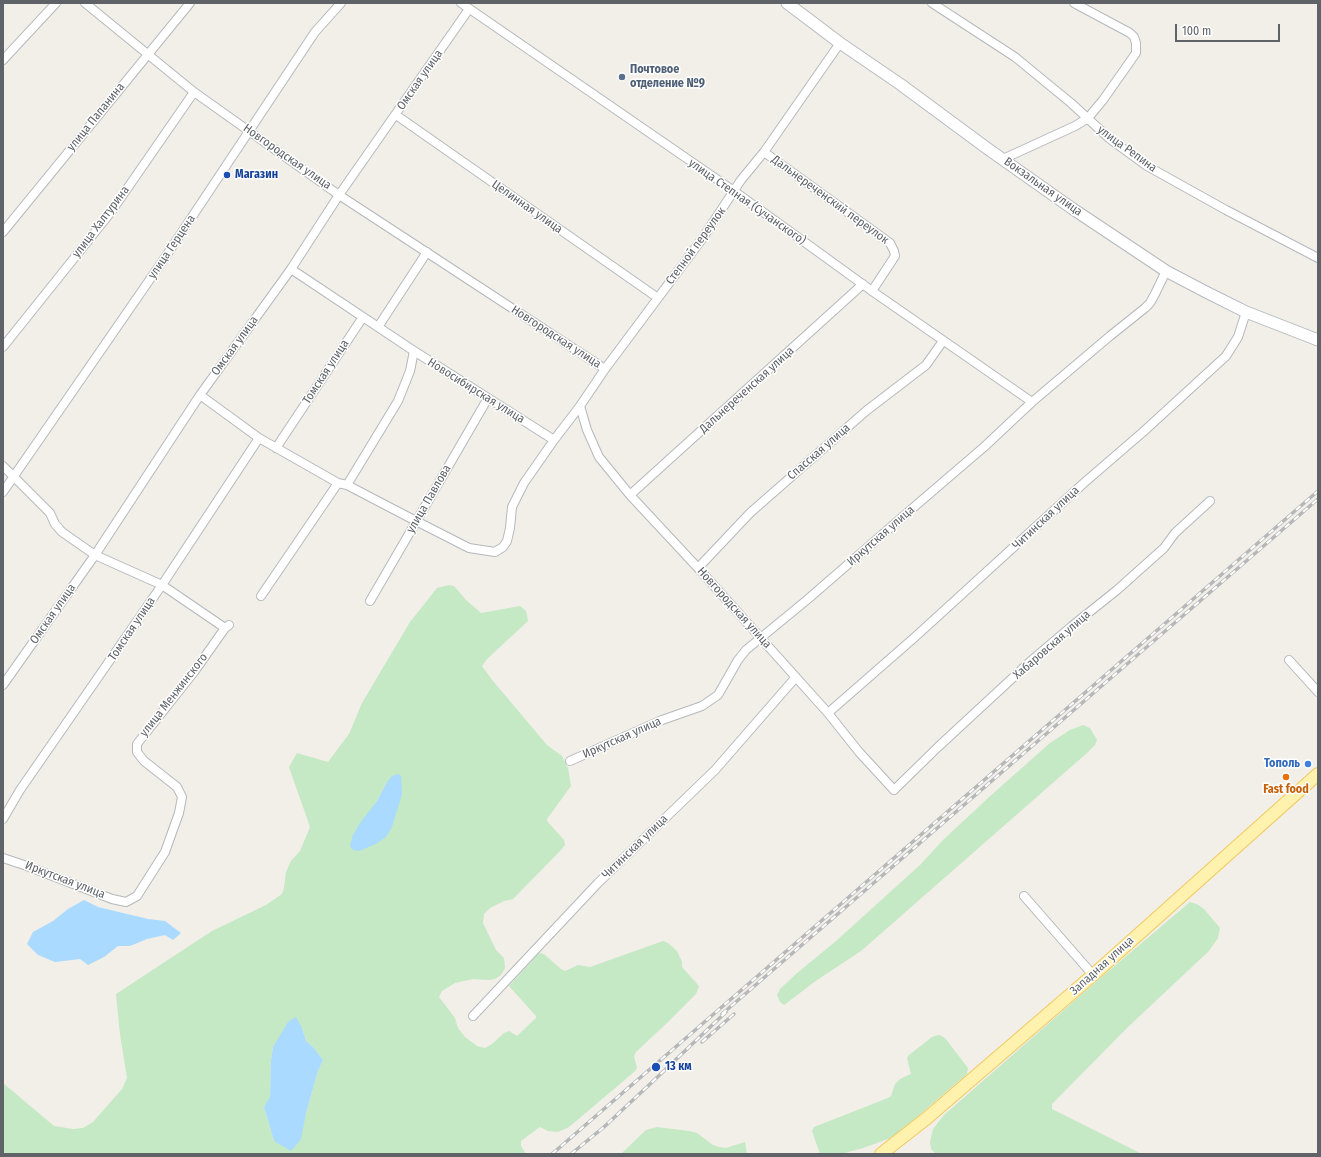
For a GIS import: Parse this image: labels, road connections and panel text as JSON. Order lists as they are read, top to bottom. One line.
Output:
{"streets":{"main road":["Вокзальная улица","Западная улица"],"street":["Омская улица","улица Папанина","улица Репина","Новгородская улица","Дальнереченский переулок","улица Степная (Сучанского)","Целинная улица","улица Халтурина","Степной переулок","улица Герцена","Томская улица","Дальнереченская улица","Новосибирская улица","Спасская улица","улица Павлова","Читинская улица","Иркутская улица","Хабаровская улица","улица Менжинского"]},"crossings":[["Омская улица","Новгородская улица"],["Омская улица","улица Степная (Сучанского)"],["Омская улица","Целинная улица"],["Омская улица","Новосибирская улица"],["улица Папанина","Новгородская улица"],["Новгородская улица","улица Халтурина"],["Новгородская улица","Степной переулок"],["Новгородская улица","улица Герцена"],["Новгородская улица","Дальнереченская улица"],["Новгородская улица","Спасская улица"],["Новгородская улица","Читинская улица"],["Новгородская улица","Иркутская улица"],["Новгородская улица","Хабаровская улица"],["Вокзальная улица","Степной переулок"],["Вокзальная улица","Читинская улица"],["Вокзальная улица","Иркутская улица"],["Дальнереченский переулок","улица Степная (Сучанского)"],["Дальнереченский переулок","Степной переулок"],["улица Степная (Сучанского)","Степной переулок"],["улица Степная (Сучанского)","Дальнереченская улица"],["улица Степная (Сучанского)","Спасская улица"],["улица Степная (Сучанского)","Иркутская улица"],["Целинная улица","Степной переулок"],["Томская улица","Новосибирская улица"],["Томская улица","улица Менжинского"],["Новосибирская улица","улица Павлова"],["Иркутская улица","улица Менжинского"]],"places":["Почтовое отделение №9","Магазин","Тополь","Fast food","13 км"],"scale_bar":"100 m"}
